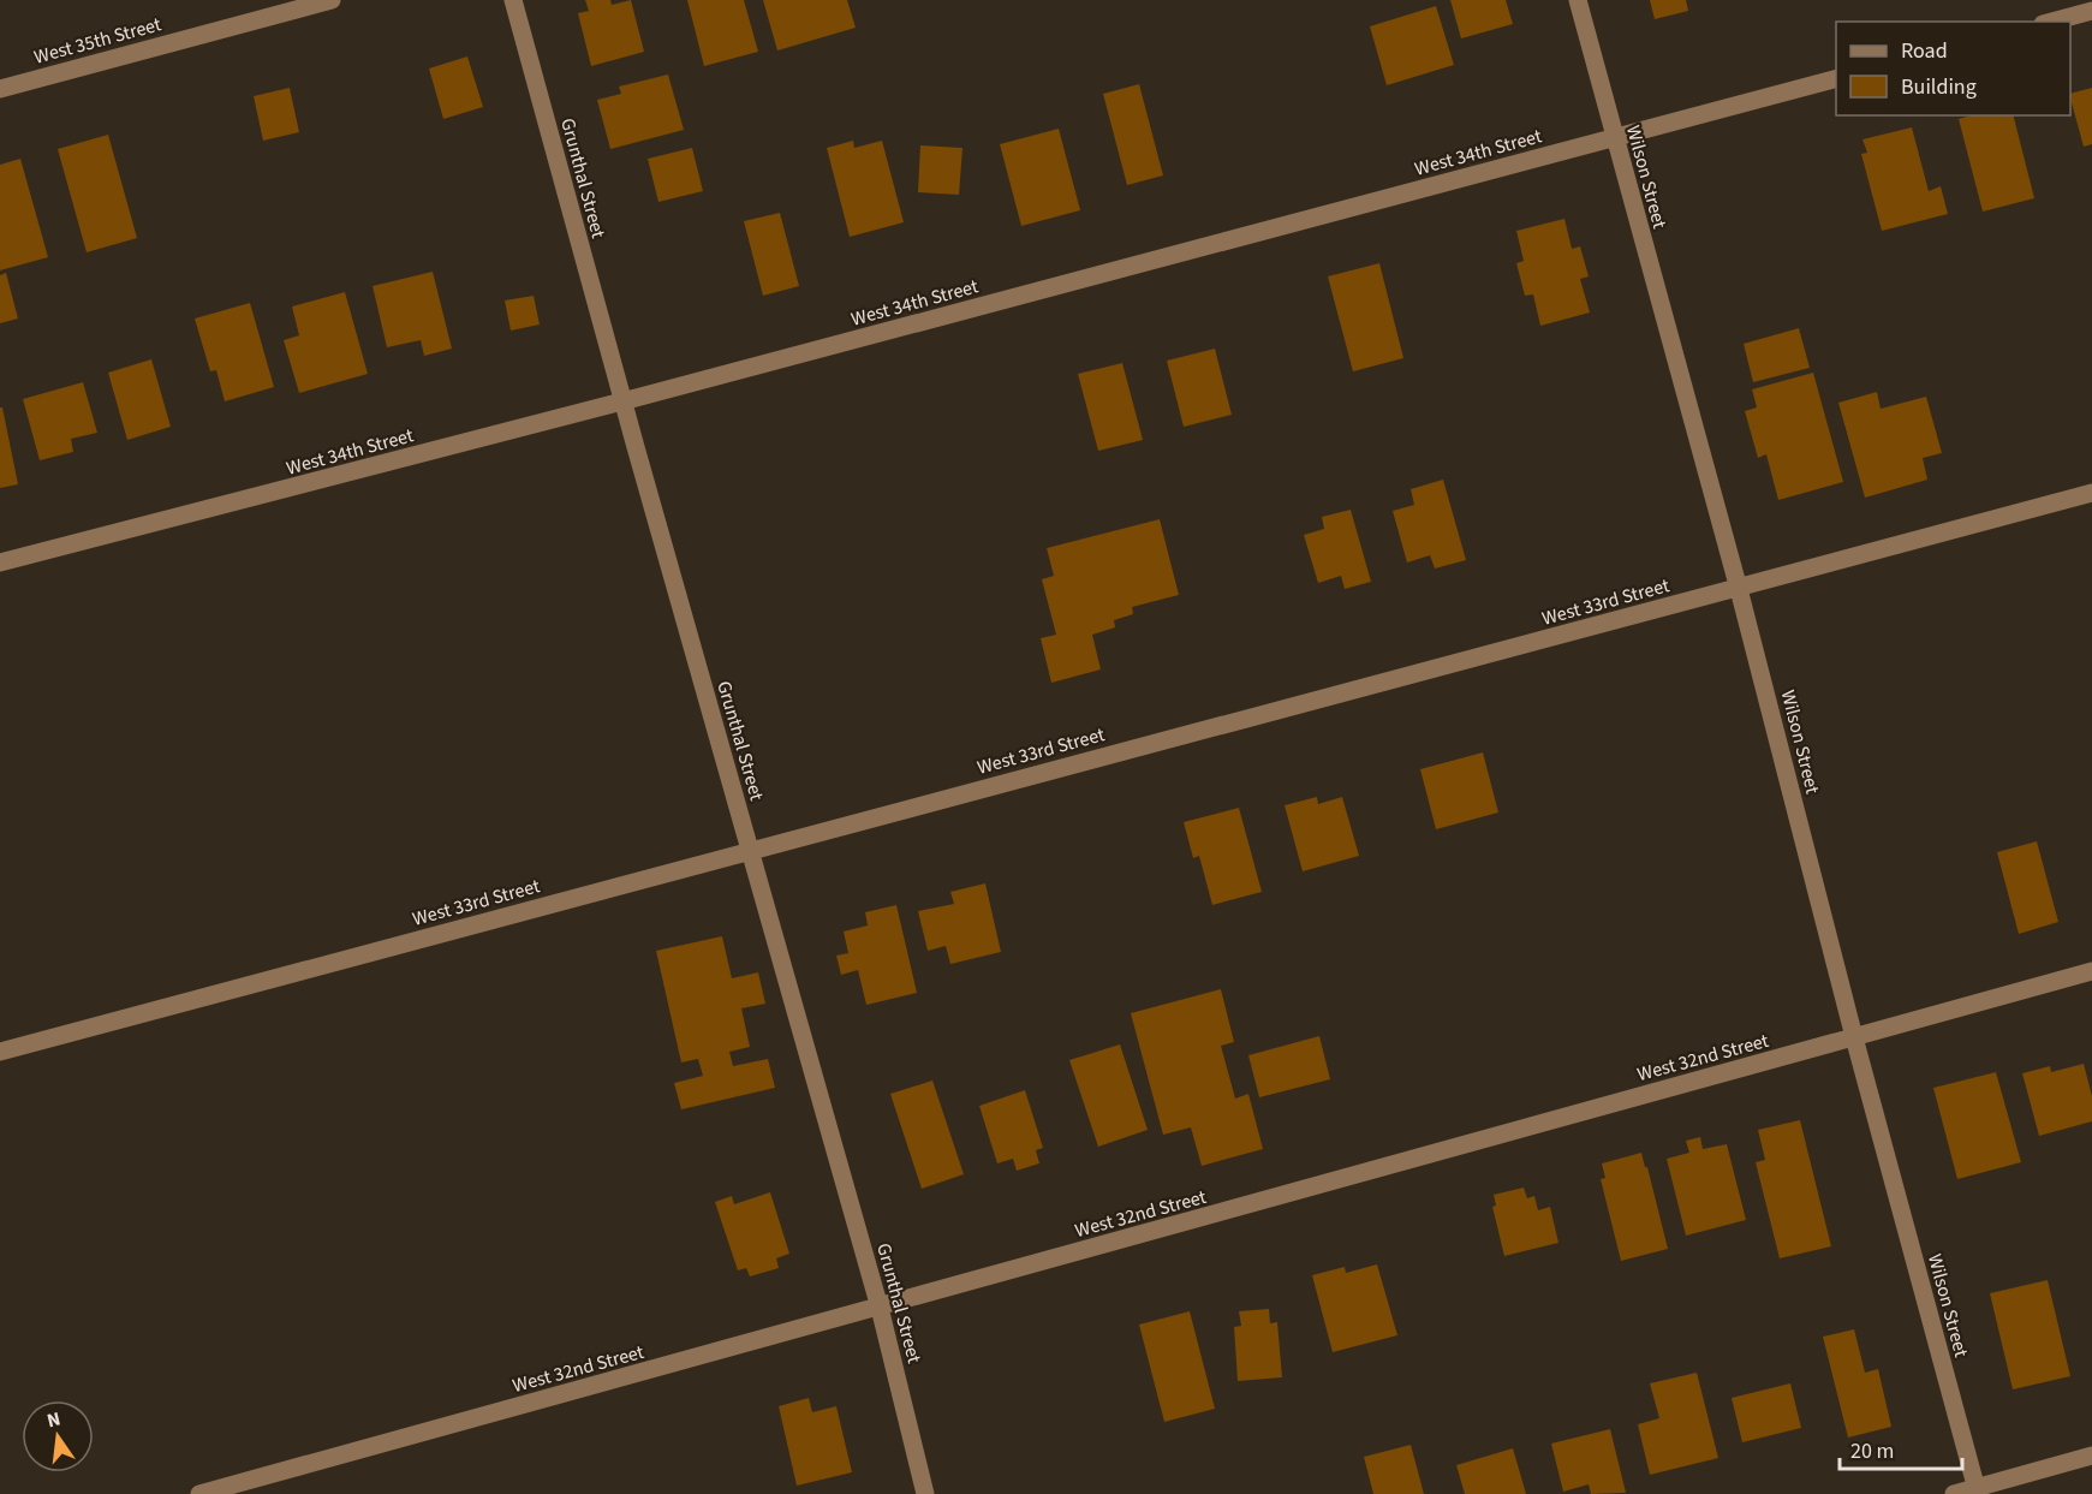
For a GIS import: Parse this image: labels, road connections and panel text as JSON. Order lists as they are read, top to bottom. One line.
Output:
{"streets":{"street":["West 35th Street","West 34th Street","Wilson Street","Grunthal Street","West 33rd Street","West 32nd Street"]},"crossings":[["West 34th Street","Wilson Street"],["West 34th Street","Grunthal Street"],["Wilson Street","West 33rd Street"],["Wilson Street","West 32nd Street"],["Grunthal Street","West 33rd Street"],["Grunthal Street","West 32nd Street"]],"legend":["Road","Building"],"scale_bar":"20 m","north":"top"}
